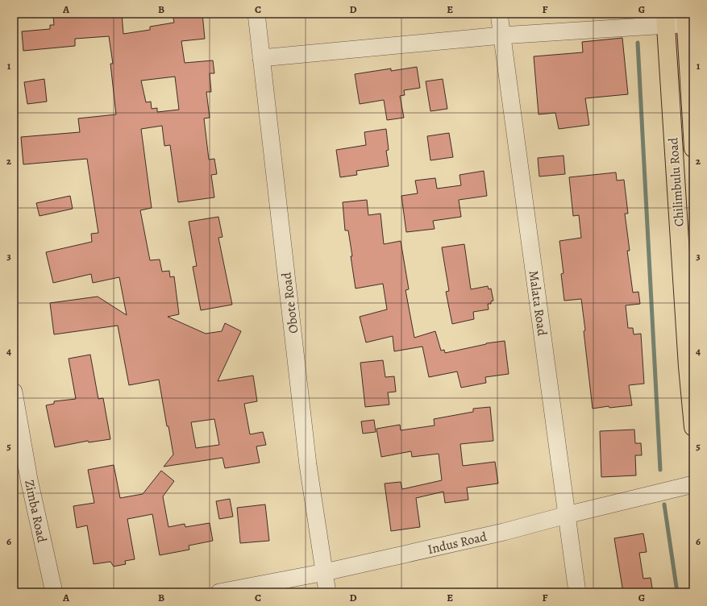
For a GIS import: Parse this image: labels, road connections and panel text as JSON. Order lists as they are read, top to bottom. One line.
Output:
{"streets":{"main road":["Chilimbulu Road"],"street":["Obote Road","Malata Road","Zimba Road","Indus Road"]},"crossings":[["Obote Road","Indus Road"],["Malata Road","Indus Road"]],"grid":{"columns":["A","B","C","D","E","F","G"],"rows":["1","2","3","4","5","6"]}}
